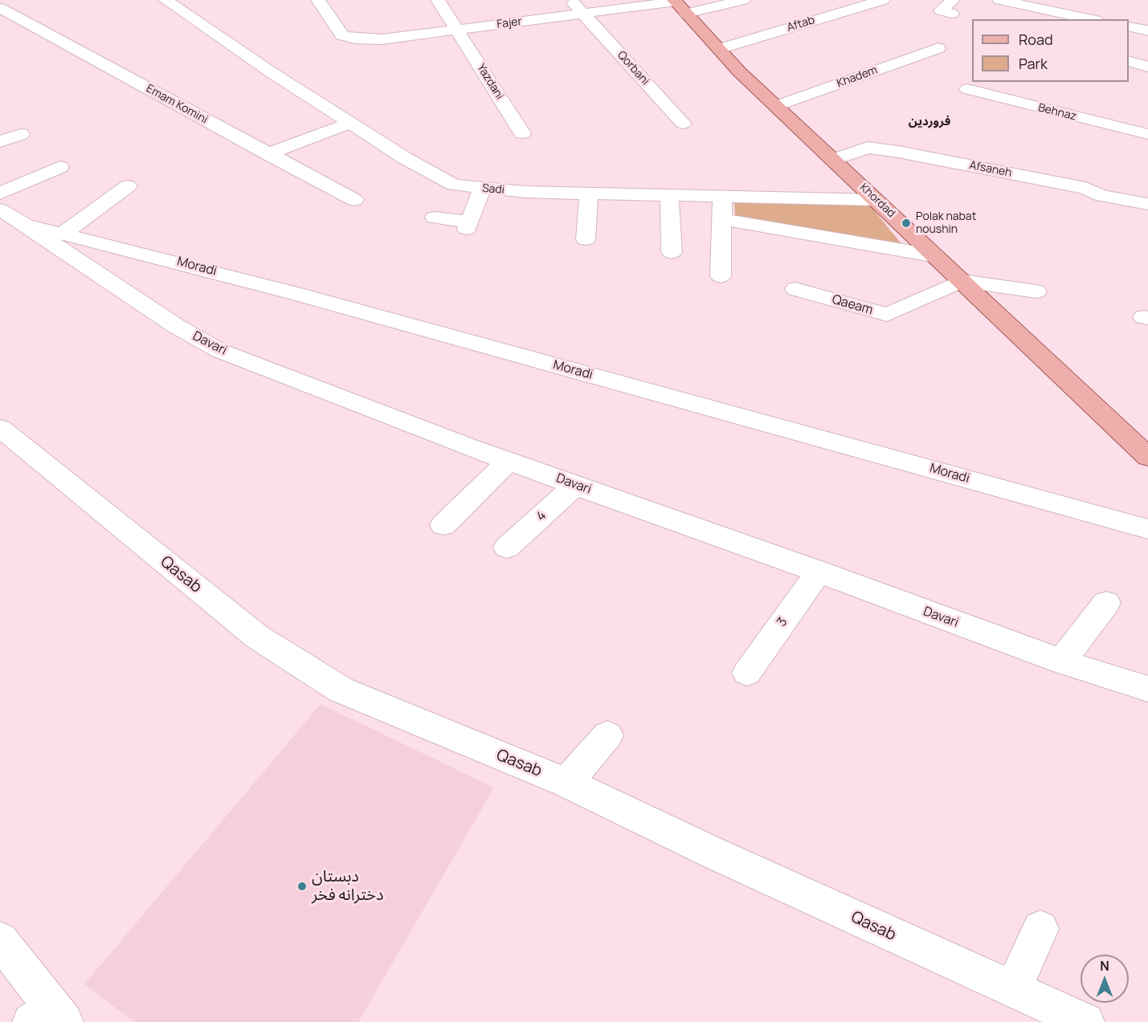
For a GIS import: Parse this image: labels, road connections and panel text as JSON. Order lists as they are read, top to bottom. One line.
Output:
{"streets":{"main road":["Khordad"],"street":["Fajer","Aftab","Qorbani","Khadem","Yazdani","Emam Komini","Behnaz","Afsaneh","Sadi","Moradi","Qaeam","Davari","4","Qasab","3"]},"crossings":[["Fajer","Qorbani"],["Fajer","Yazdani"],["Fajer","Khordad"],["Aftab","Khordad"],["Khadem","Khordad"],["Afsaneh","Khordad"],["Sadi","Khordad"],["Khordad","Qaeam"],["Moradi","Davari"],["Davari","4"],["Davari","3"]],"districts":["فروردین"],"places":["Polak nabat noushin","دبستان دخترانه فخر"],"legend":["Road","Park"],"north":"top"}
